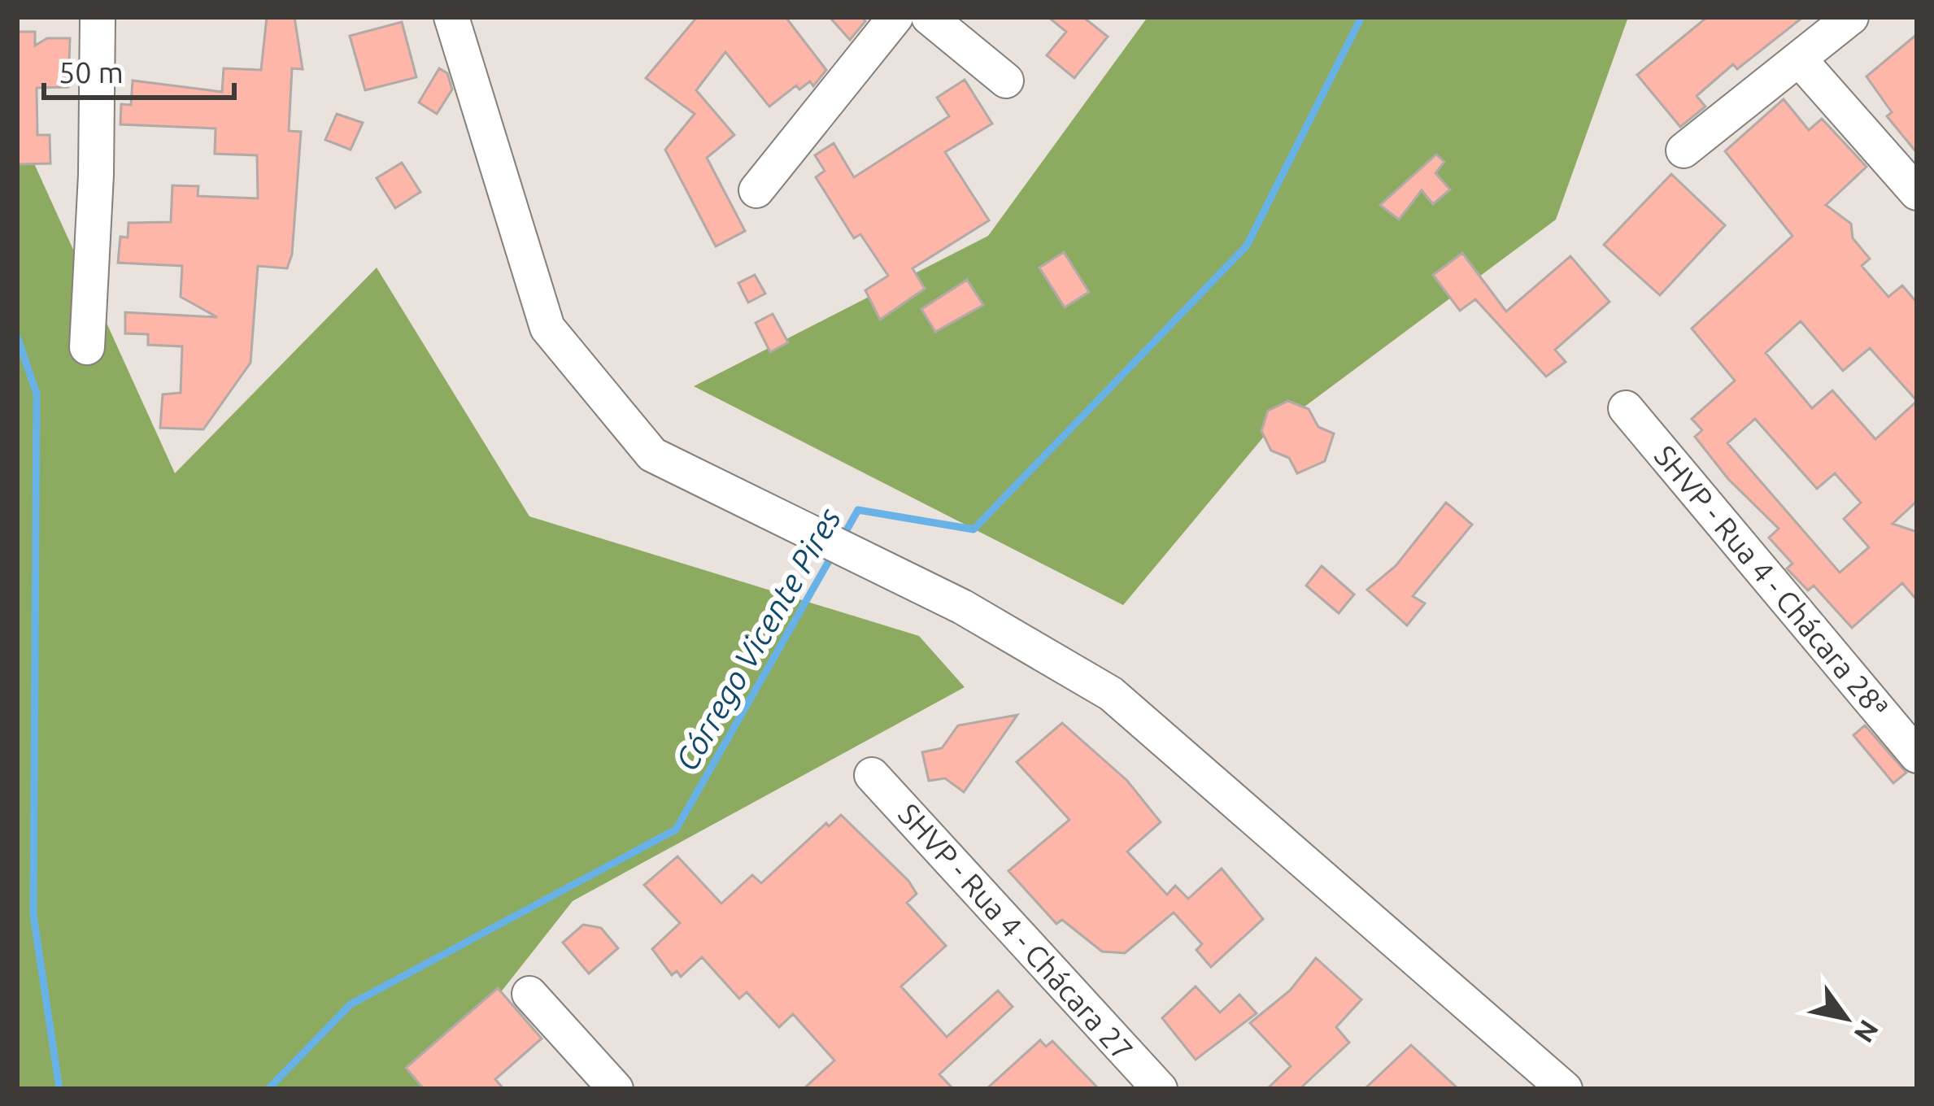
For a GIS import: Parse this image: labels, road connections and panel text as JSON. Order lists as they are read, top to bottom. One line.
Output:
{"streets":{"street":["SHVP - Rua 4 - Chácara 28ª","SHVP - Rua 4 - Chácara 27"]},"water":["Córrego Vicente Pires"],"scale_bar":"50 m","north":"bottom right"}
